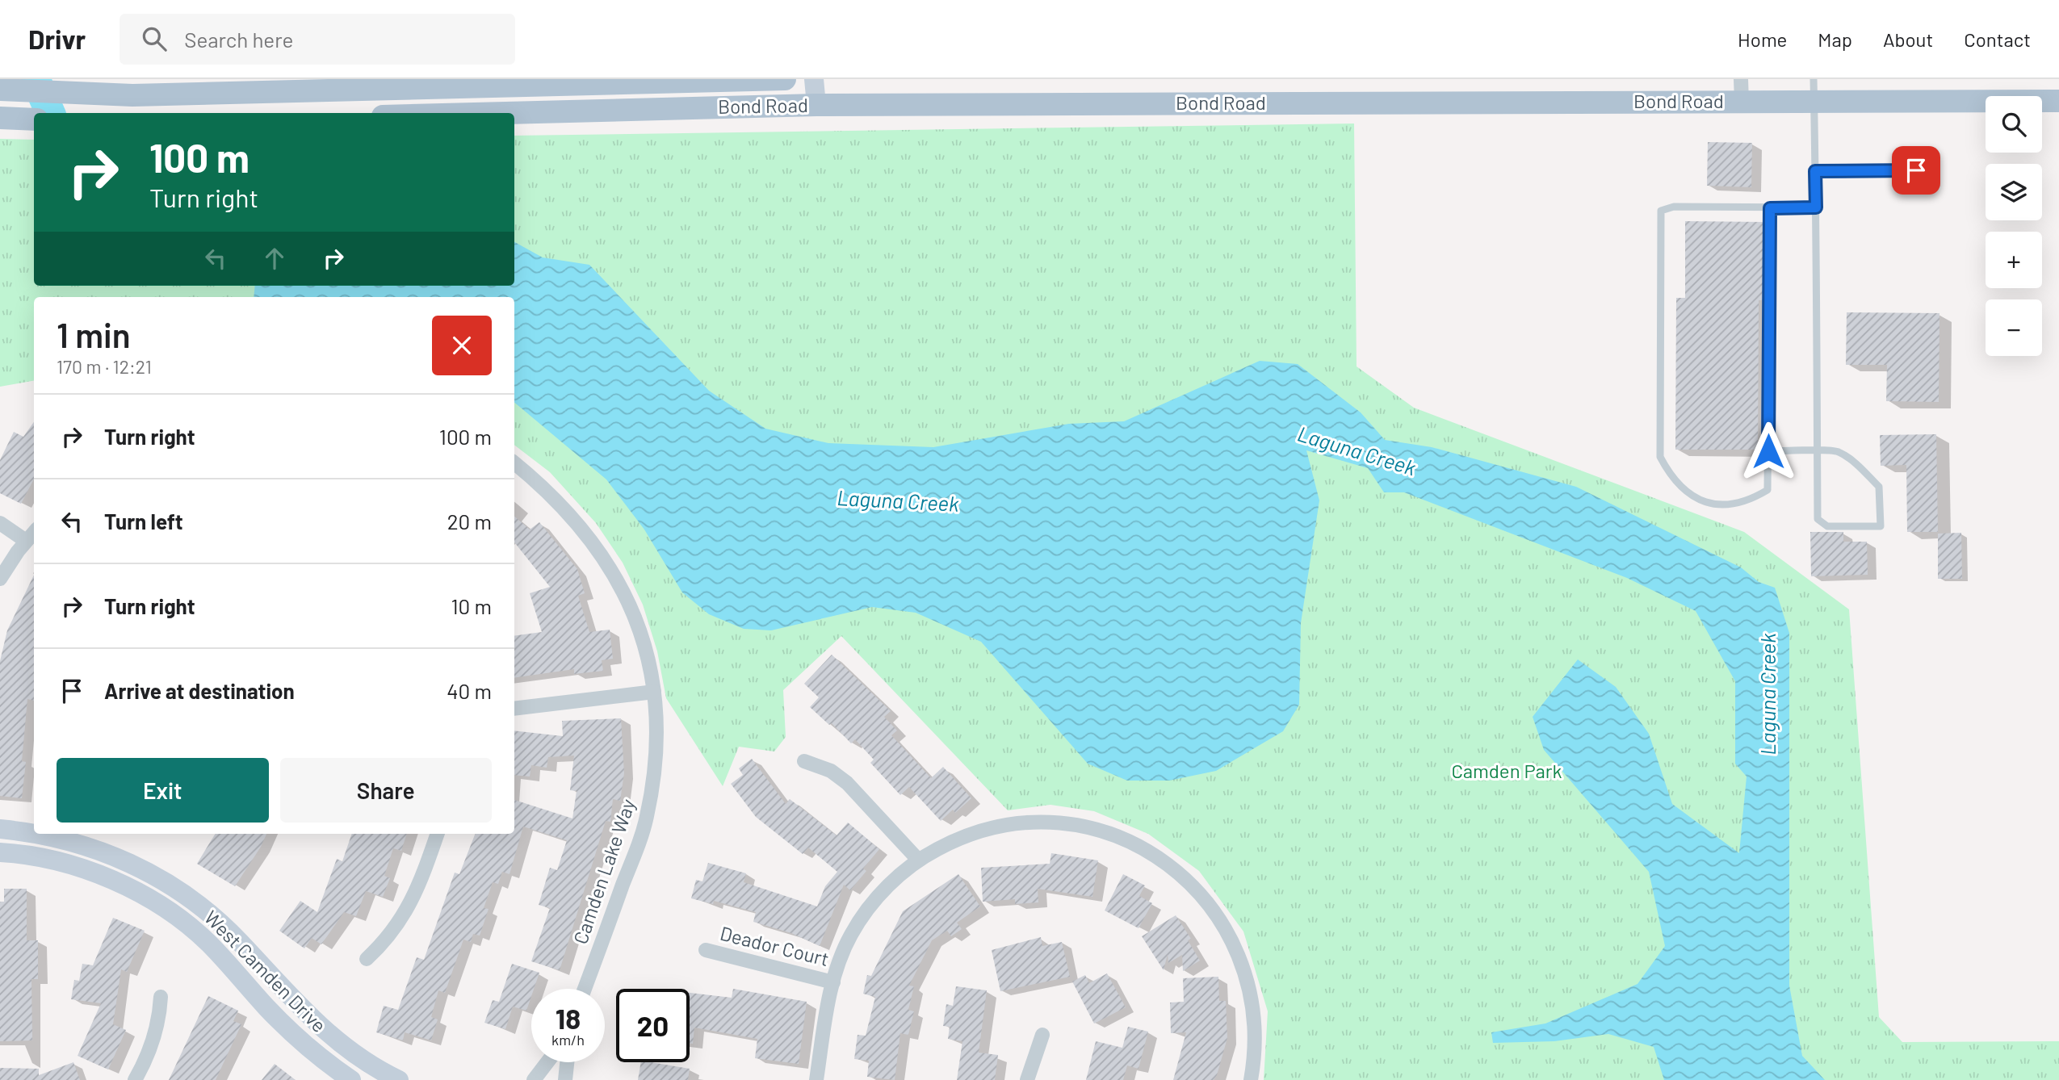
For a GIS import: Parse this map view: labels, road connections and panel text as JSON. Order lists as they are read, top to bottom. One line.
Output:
{"streets":{"main road":["Bond Road"],"street":["Camden Lake Way","Deador Court","West Camden Drive"]},"water":["Laguna Creek"],"parks":["Camden Park"],"page":{"header":"Drivr","search":"Search here","nav":["Home","Map","About","Contact"],"map_buttons":["+","−"],"turn":["100 m","Turn right"],"heading":["1 min","170 m · 12:21"],"list":[{"name":"Turn right","value":"100 m"},{"name":"Turn left","value":"20 m"},{"name":"Turn right","value":"10 m"},{"name":"Arrive at destination","value":"40 m"}],"buttons":["Exit","Share"],"speed":"18 km/h","limit":"20"}}
